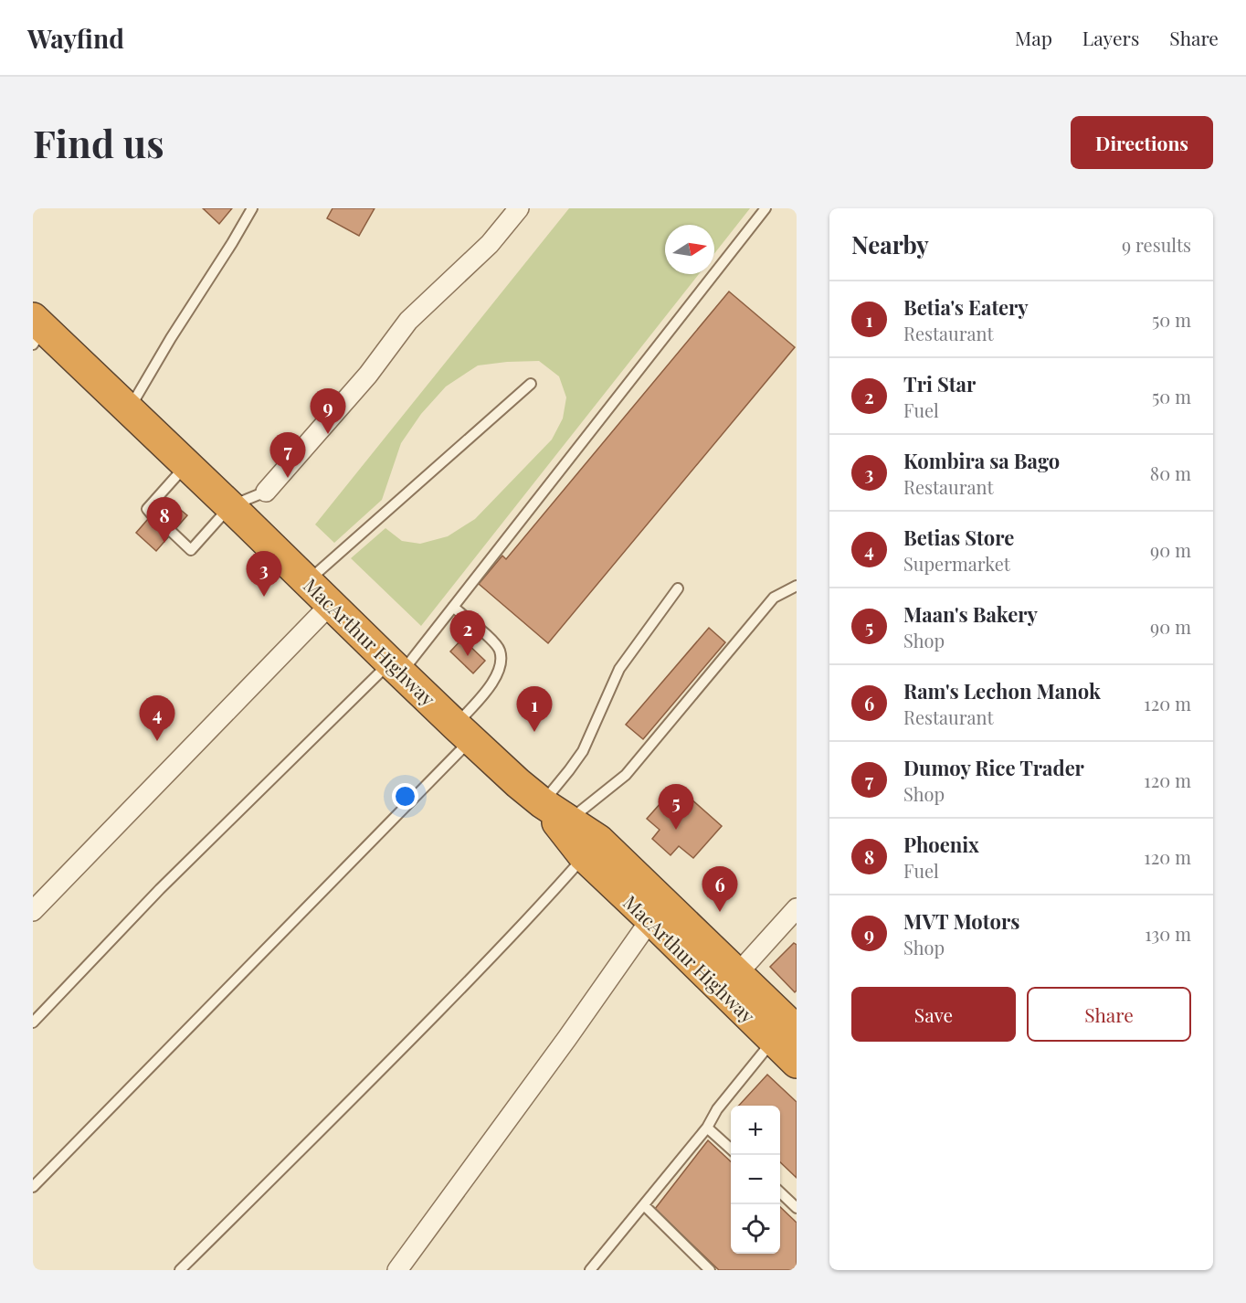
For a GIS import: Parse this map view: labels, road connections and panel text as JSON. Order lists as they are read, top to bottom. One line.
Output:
{"streets":{"highway":["MacArthur Highway"]},"north":"right","page":{"header":"Wayfind","nav":["Map","Layers","Share"],"buttons":["Directions",["Save","Share"]],"title":"Find us","heading":["Nearby","9 results"],"list":[{"mark":"1","name":"Betia's Eatery","note":"Restaurant","value":"50 m"},{"mark":"2","name":"Tri Star","note":"Fuel","value":"50 m"},{"mark":"3","name":"Kombira sa Bago","note":"Restaurant","value":"80 m"},{"mark":"4","name":"Betias Store","note":"Supermarket","value":"90 m"},{"mark":"5","name":"Maan's Bakery","note":"Shop","value":"90 m"},{"mark":"6","name":"Ram's Lechon Manok","note":"Restaurant","value":"120 m"},{"mark":"7","name":"Dumoy Rice Trader","note":"Shop","value":"120 m"},{"mark":"8","name":"Phoenix","note":"Fuel","value":"120 m"},{"mark":"9","name":"MVT Motors","note":"Shop","value":"130 m"}],"pins":["9","7","8","3","2","1","4","5","6"],"map_buttons":["+","−"]}}
